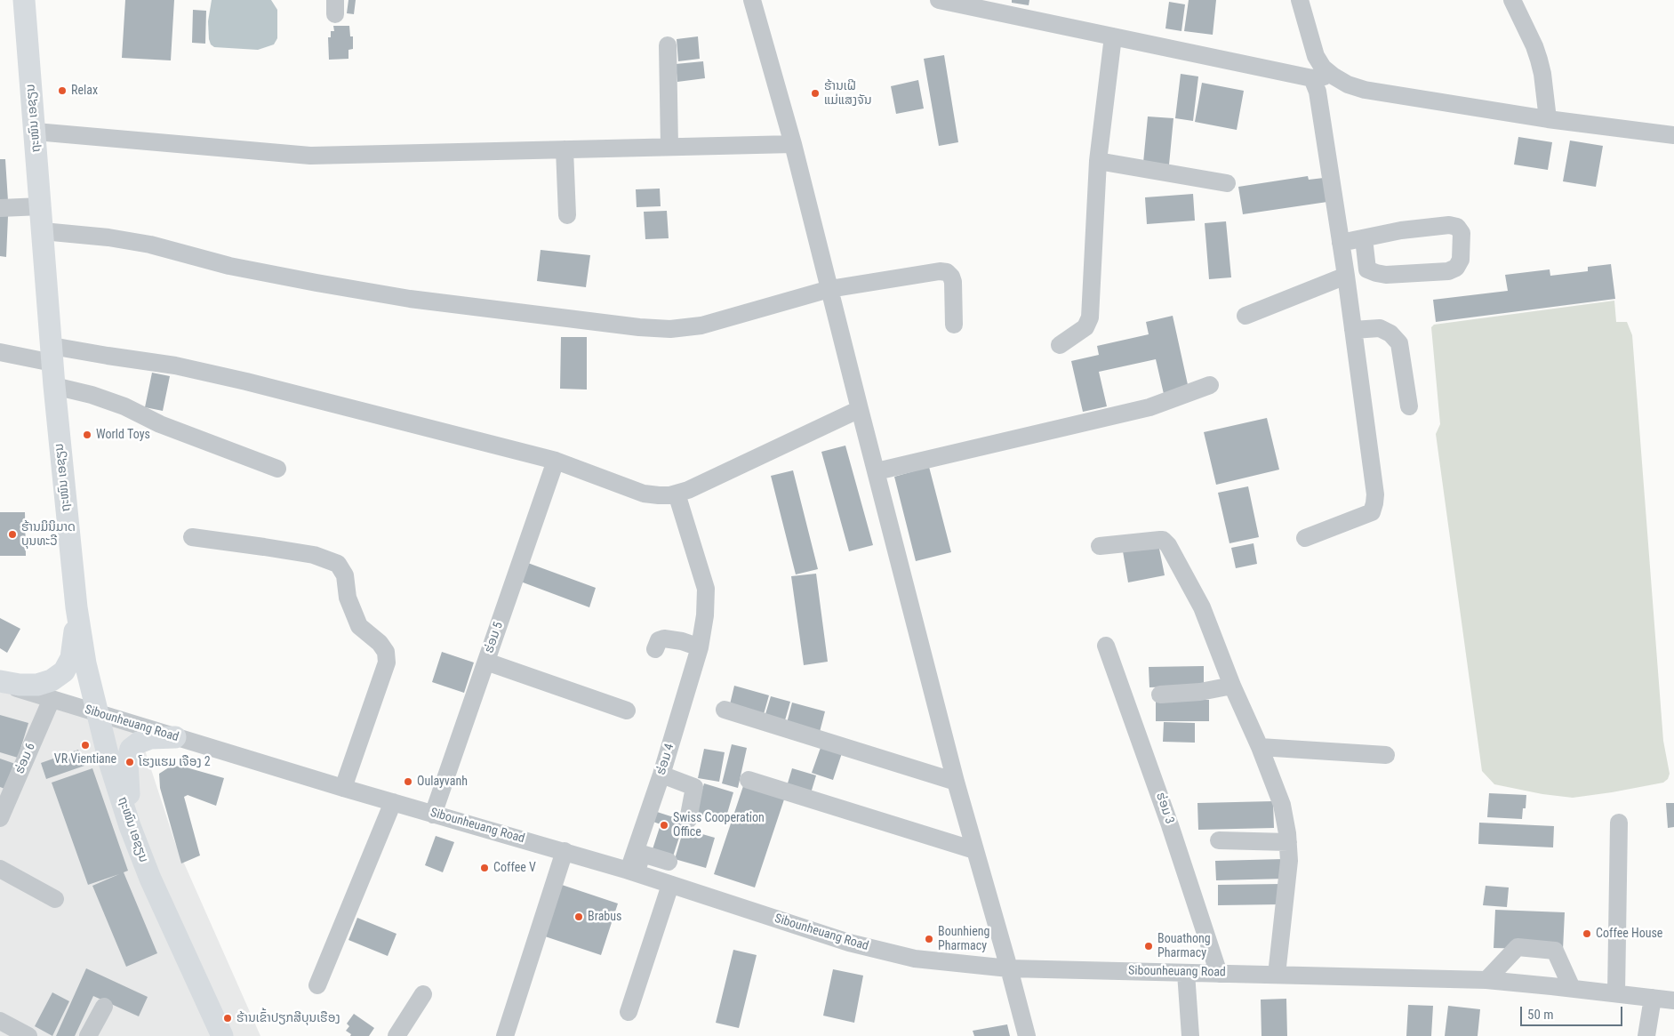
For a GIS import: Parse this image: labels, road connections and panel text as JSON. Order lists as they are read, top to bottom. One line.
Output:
{"streets":{"main road":["ຖະໜົນ ເອຊຽນ"],"street":["ຮ່ອມ 5","Sibounheuang Road","ຮ່ອມ 6","ຮ່ອມ 4","ຮ່ອມ 3"]},"crossings":[["ຖະໜົນ ເອຊຽນ","Sibounheuang Road"],["ຮ່ອມ 5","Sibounheuang Road"],["Sibounheuang Road","ຮ່ອມ 6"],["Sibounheuang Road","ຮ່ອມ 4"],["Sibounheuang Road","ຮ່ອມ 3"]],"places":["Relax","ຮ້ານເຝີ ແມ່ແສງຈັນ","World Toys","ຮ້ານມິນິມາດ ບຸນທະວີ","VR Vientiane","ໂຮງແຮມ ເຈືອງ 2","Oulayvanh","Swiss Cooperation Office","Coffee V","Brabus","Coffee House","Bounhieng Pharmacy","Bouathong Pharmacy","ຮ້ານເຂົ້າປຽກສີບຸນເຮືອງ"],"scale_bar":"50 m"}
